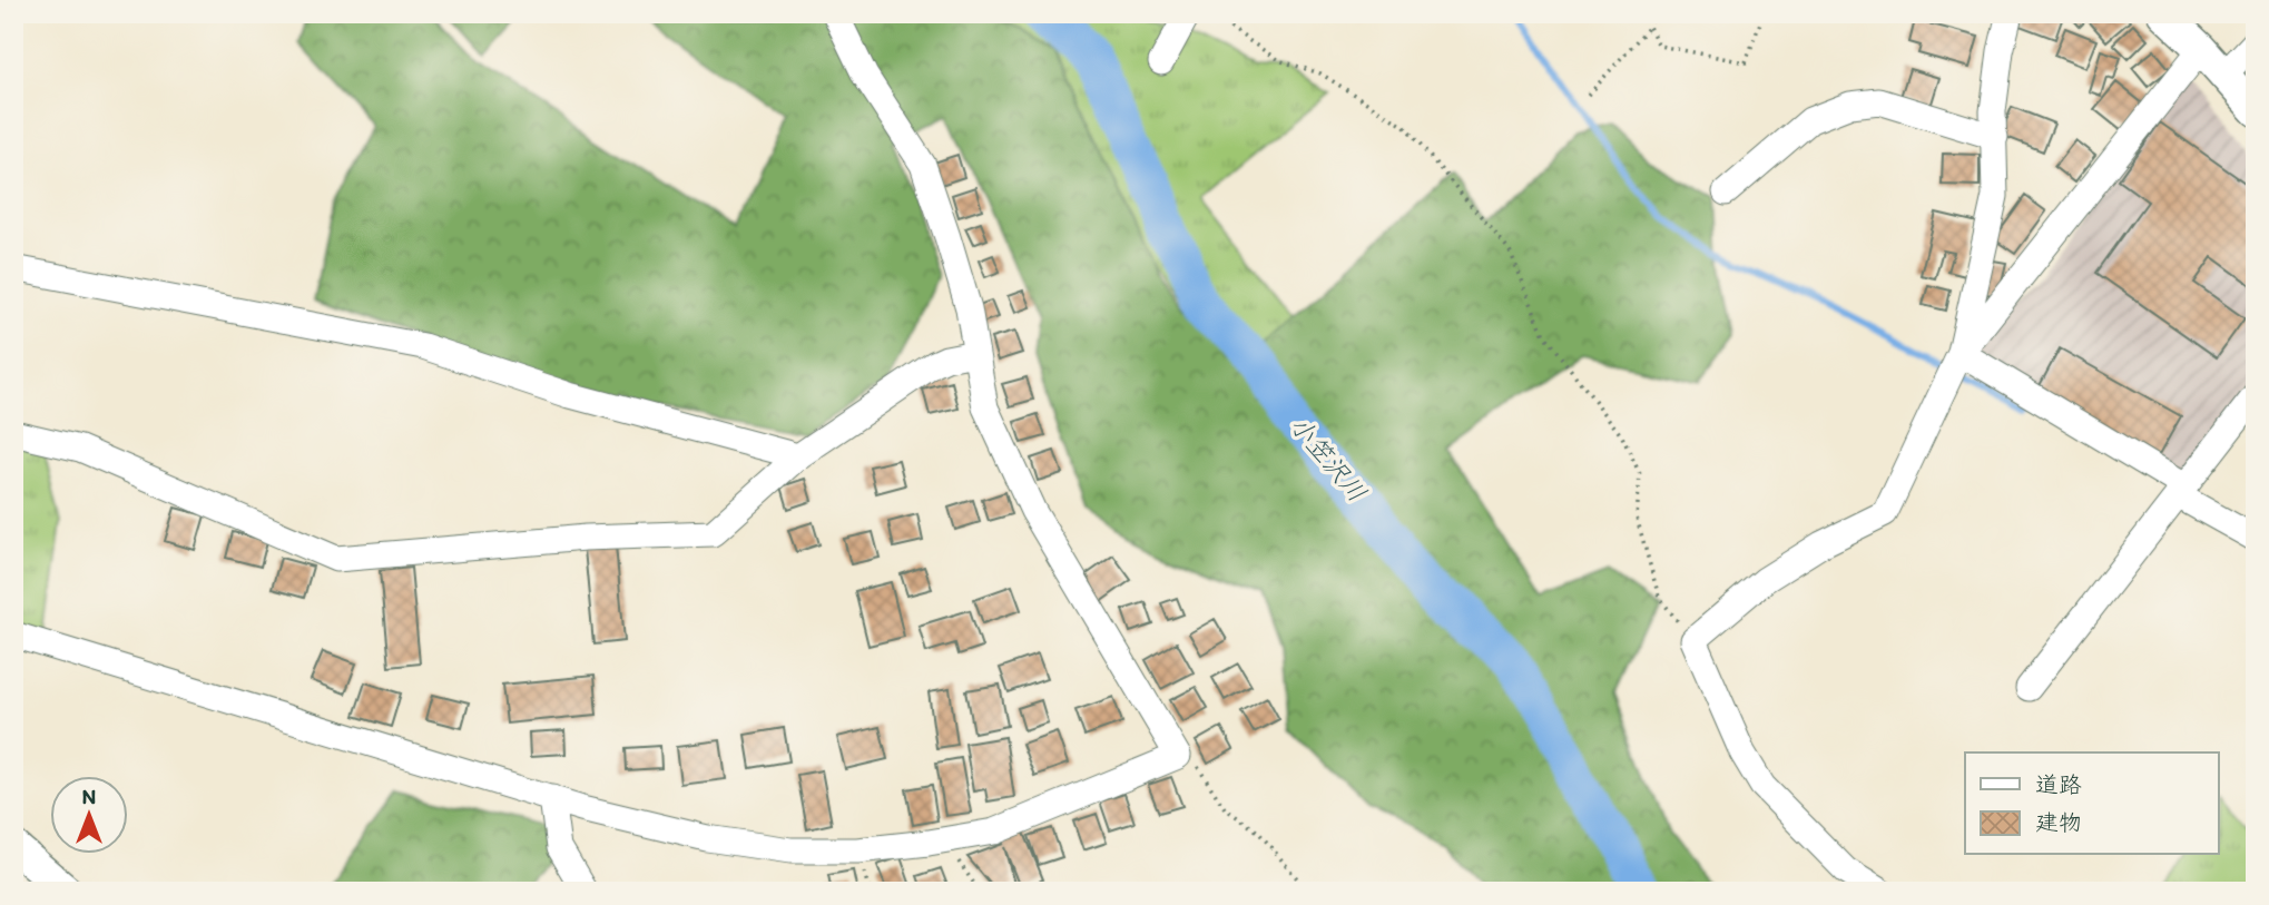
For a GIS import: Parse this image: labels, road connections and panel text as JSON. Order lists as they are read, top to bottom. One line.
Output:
{"water":["小笠沢川"],"legend":["道路","建物"],"north":"top"}
